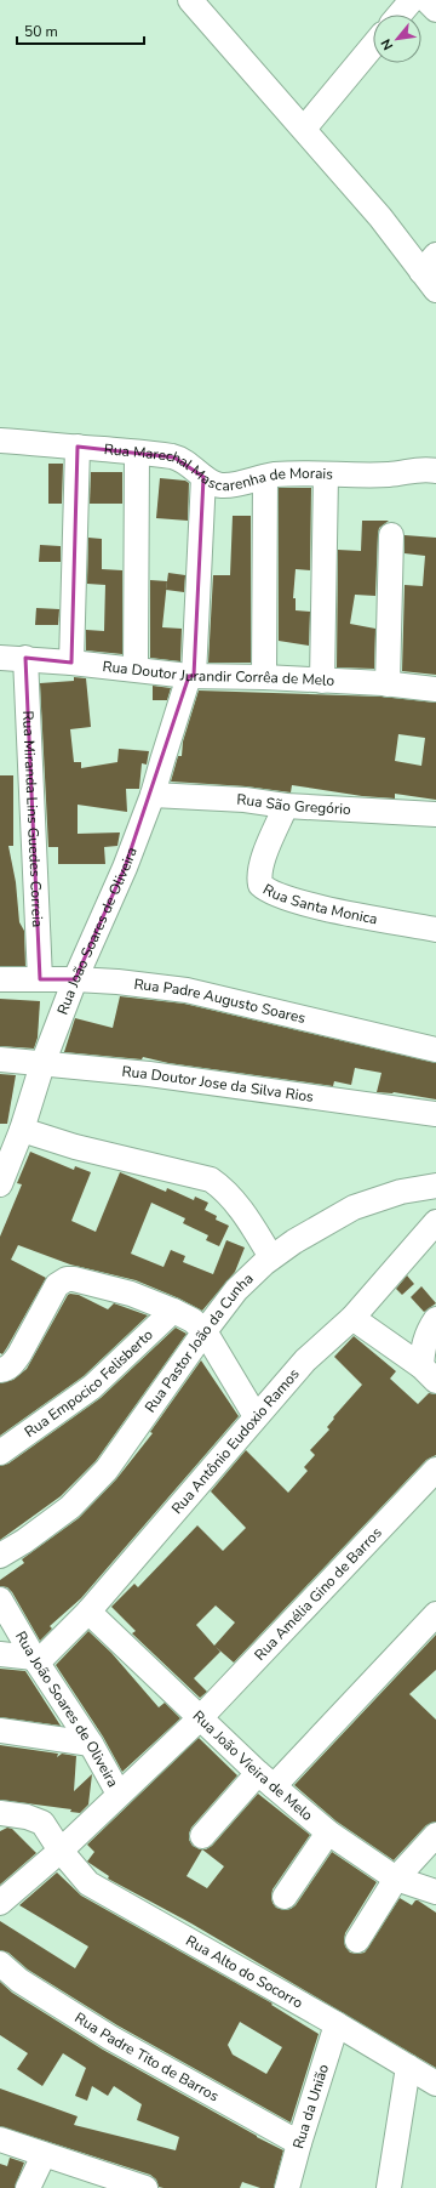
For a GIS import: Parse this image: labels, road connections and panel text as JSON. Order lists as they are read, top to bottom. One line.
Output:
{"streets":{"street":["Rua Marechal Mascarenha de Morais","Rua Doutor Jurandir Corrêa de Melo","Rua São Gregório","Rua Miranda Lins Guedes Correia","Rua Santa Monica","Rua João Soares de Oliveira","Rua Padre Augusto Soares","Rua Doutor Jose da Silva Rios","Rua Pastor João da Cunha","Rua Empocico Felisberto","Rua Antônio Eudoxio Ramos","Rua Amélia Gino de Barros","Rua João Vieira de Melo","Rua Alto do Socorro","Rua Padre Tito de Barros","Rua da União"]},"crossings":[["Rua Marechal Mascarenha de Morais","Rua João Soares de Oliveira"],["Rua Doutor Jurandir Corrêa de Melo","Rua Miranda Lins Guedes Correia"],["Rua Doutor Jurandir Corrêa de Melo","Rua João Soares de Oliveira"],["Rua São Gregório","Rua Santa Monica"],["Rua São Gregório","Rua João Soares de Oliveira"],["Rua Miranda Lins Guedes Correia","Rua Padre Augusto Soares"],["Rua João Soares de Oliveira","Rua Padre Augusto Soares"],["Rua João Soares de Oliveira","Rua Doutor Jose da Silva Rios"],["Rua João Soares de Oliveira","Rua Antônio Eudoxio Ramos"],["Rua João Soares de Oliveira","Rua Amélia Gino de Barros"],["Rua Antônio Eudoxio Ramos","Rua João Vieira de Melo"],["Rua Amélia Gino de Barros","Rua João Vieira de Melo"],["Rua Amélia Gino de Barros","Rua Alto do Socorro"],["Rua Alto do Socorro","Rua da União"],["Rua Padre Tito de Barros","Rua da União"]],"scale_bar":"50 m","north":"bottom left"}
